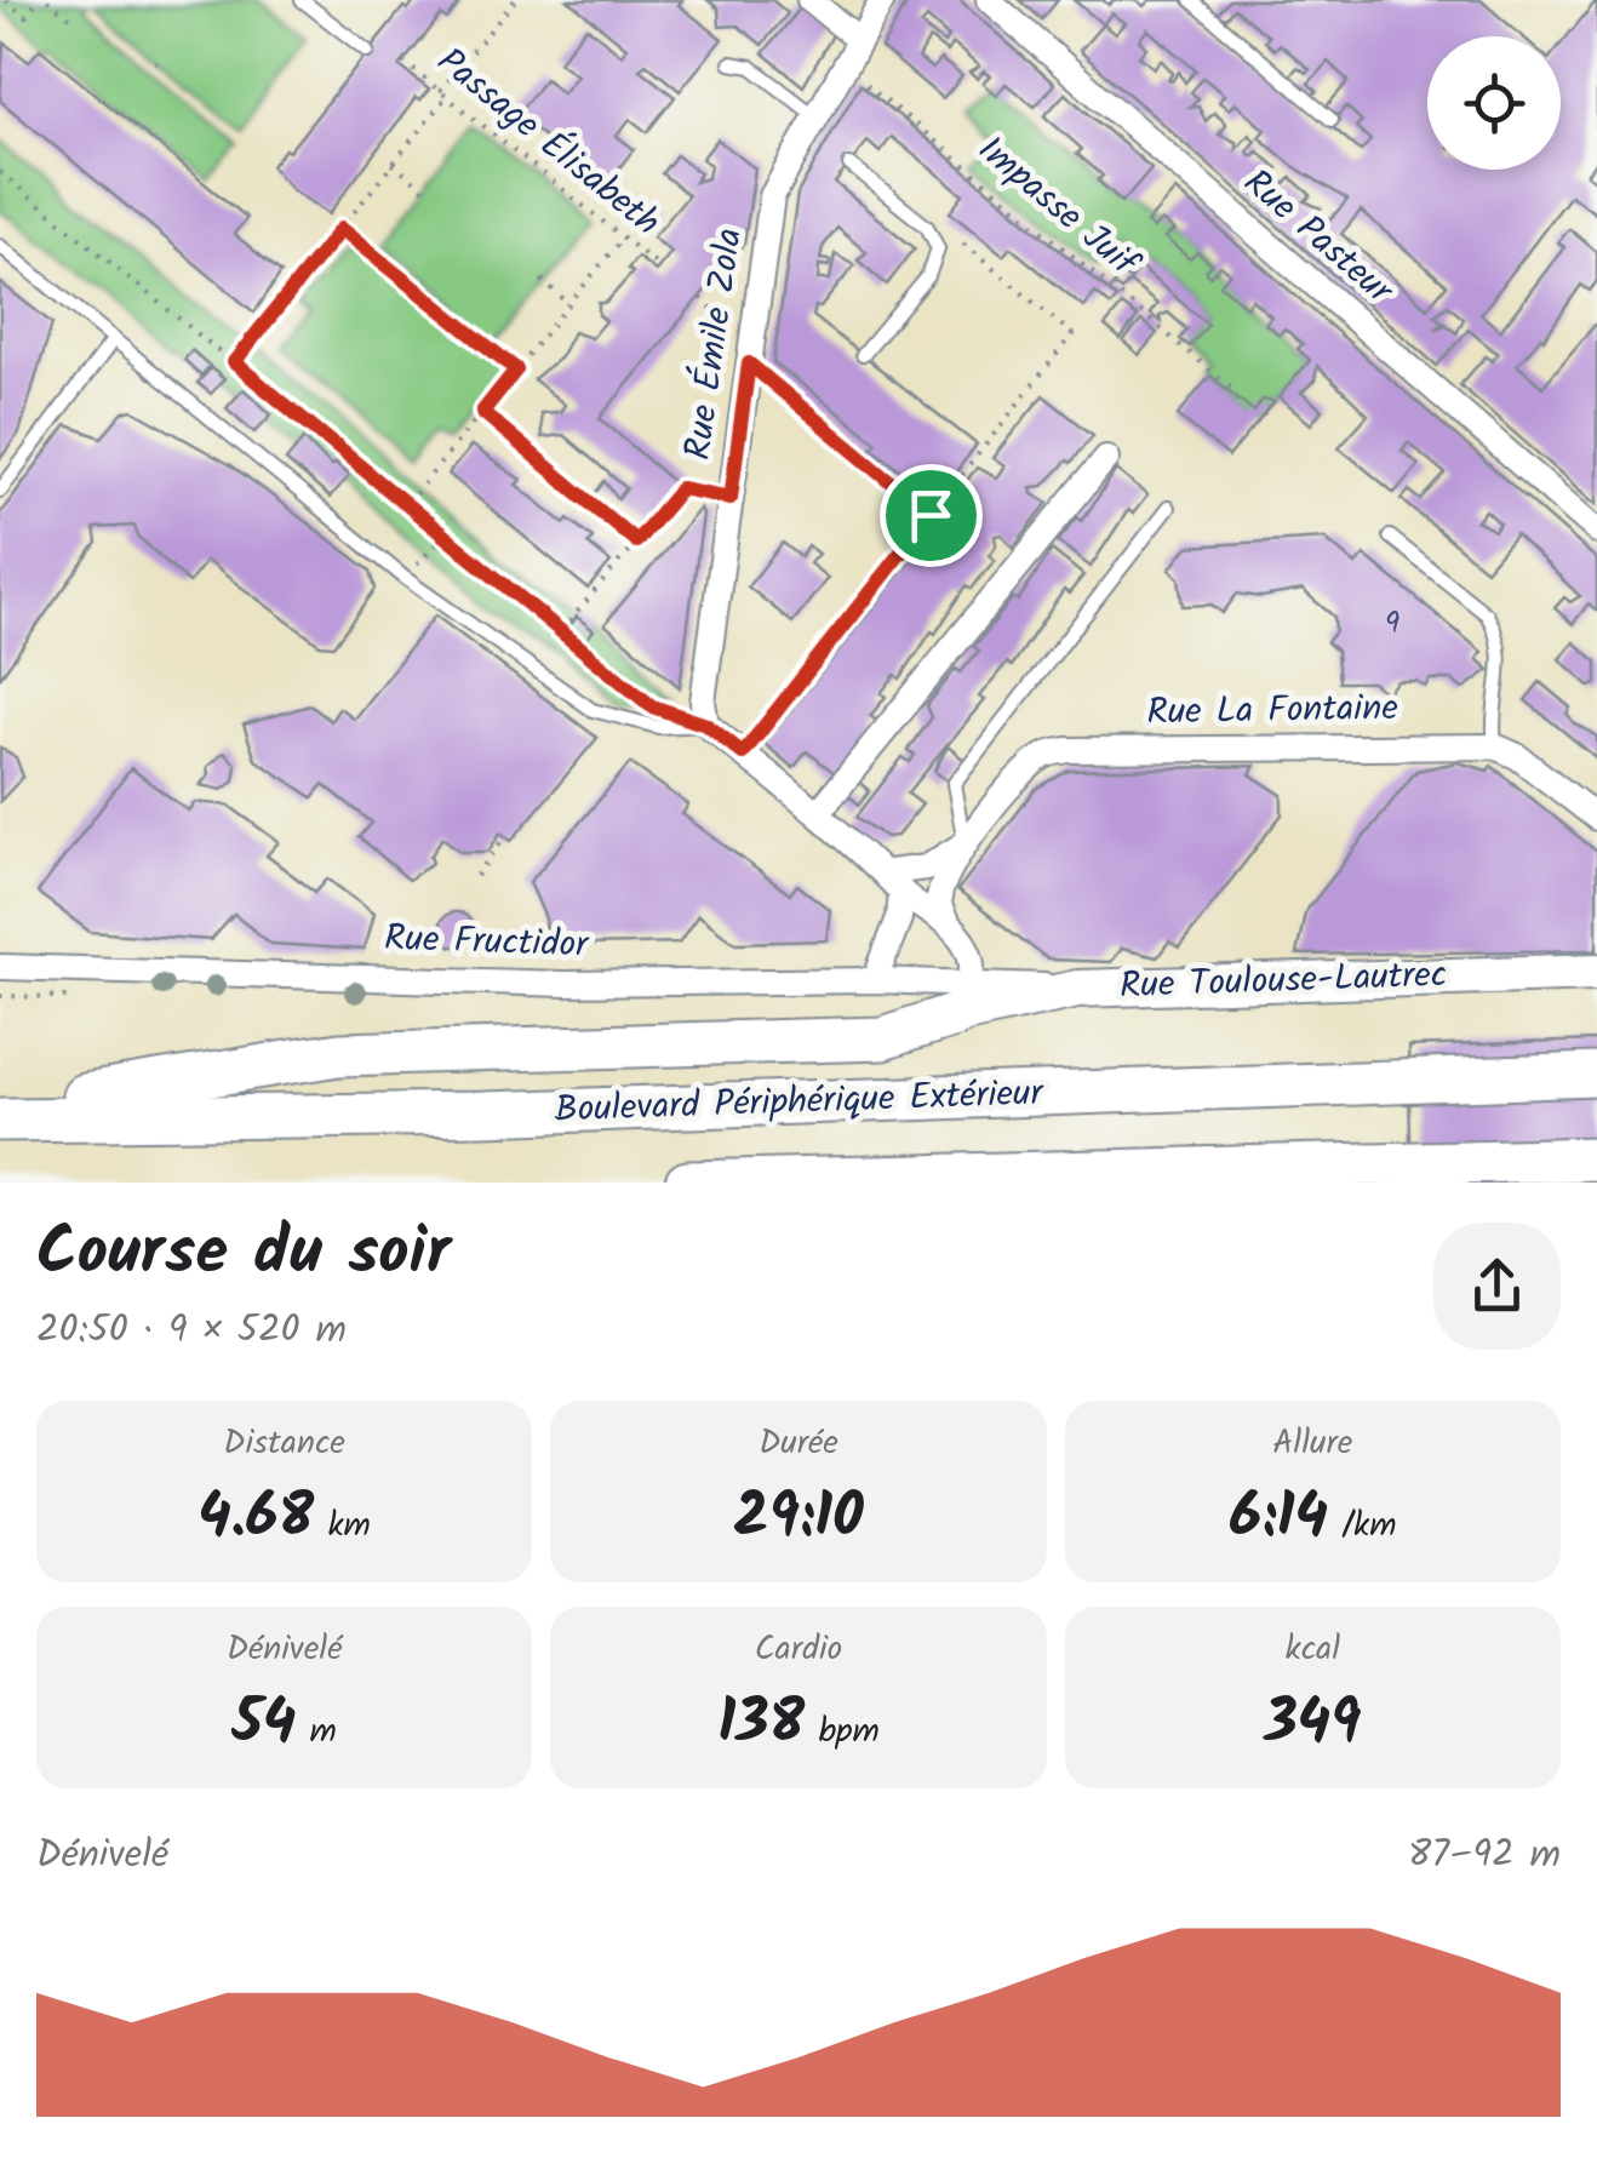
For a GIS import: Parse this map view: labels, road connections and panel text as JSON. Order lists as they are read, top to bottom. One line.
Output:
{"streets":{"highway":["Boulevard Périphérique Extérieur"],"main road":["Rue Toulouse-Lautrec"],"street":["Rue Pasteur","Rue Émile Zola","Rue La Fontaine","Rue Fructidor"],"path":["Passage Élisabeth","Impasse Juif"]},"crossings":[["Impasse Juif","Rue Émile Zola"],["Rue Fructidor","Rue Toulouse-Lautrec"]],"house_numbers":["9"],"page":{"heading":["Course du soir","20:50 · 9 × 520 m"],"stats":[["Distance","4.68 km"],["Durée","29:10"],["Allure","6:14 /km"],["Dénivelé","54 m"],["Cardio","138 bpm"],["kcal","349"]],"chart":["Dénivelé","87–92 m"]}}
